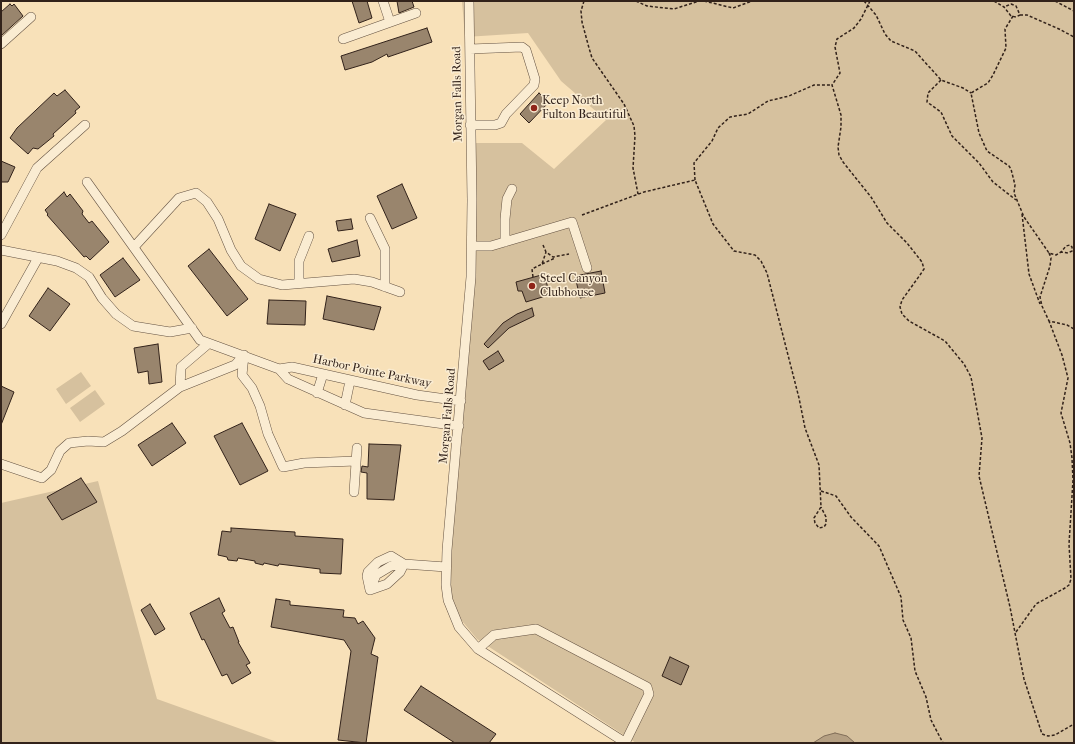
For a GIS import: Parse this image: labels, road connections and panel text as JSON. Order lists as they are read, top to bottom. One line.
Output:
{"streets":{"street":["Morgan Falls Road","Harbor Pointe Parkway"]},"crossings":[["Morgan Falls Road","Harbor Pointe Parkway"]],"places":["Keep North Fulton Beautiful","Steel Canyon Clubhouse"]}
